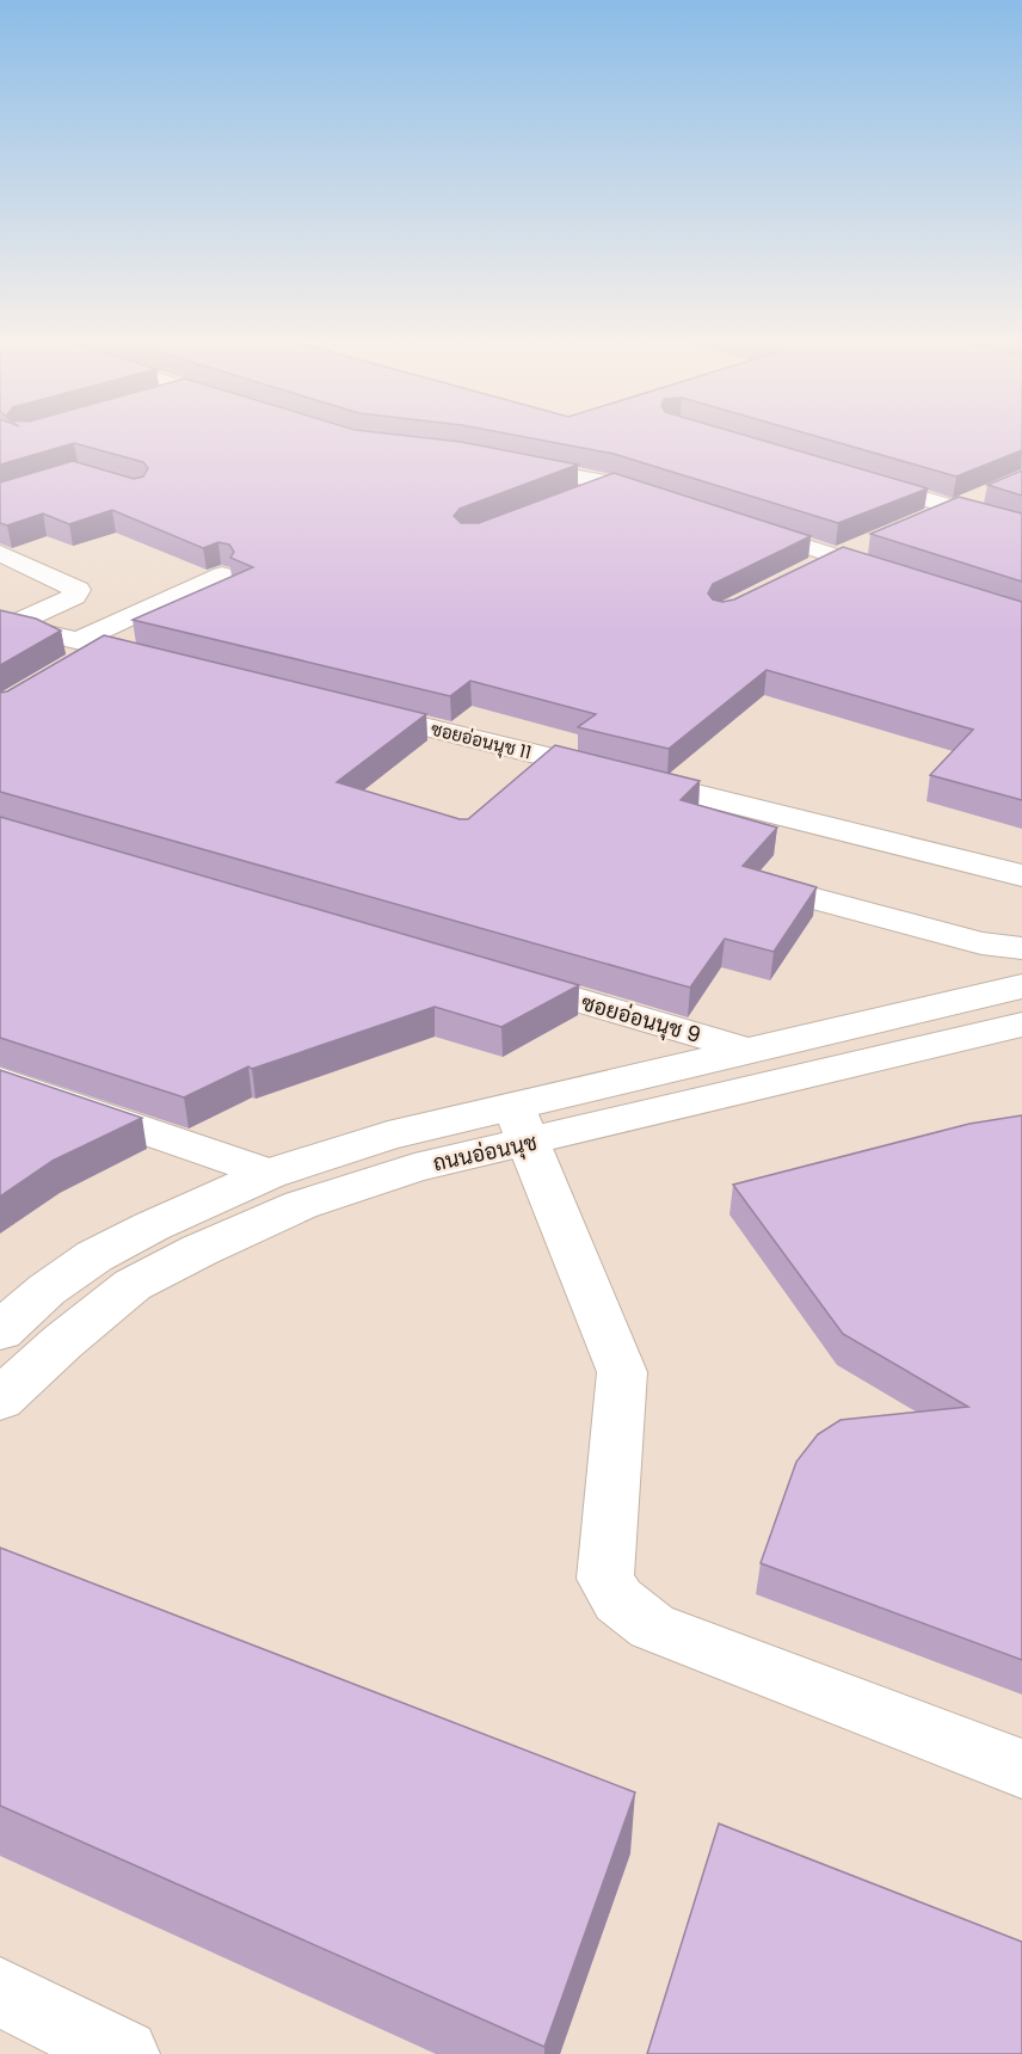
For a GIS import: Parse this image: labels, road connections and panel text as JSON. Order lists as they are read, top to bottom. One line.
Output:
{"streets":{"street":["ซอยอ่อนนุช 11","ซอยอ่อนนุช 9","ถนนอ่อนนุช"]},"crossings":[["ซอยอ่อนนุช 9","ถนนอ่อนนุช"]]}
